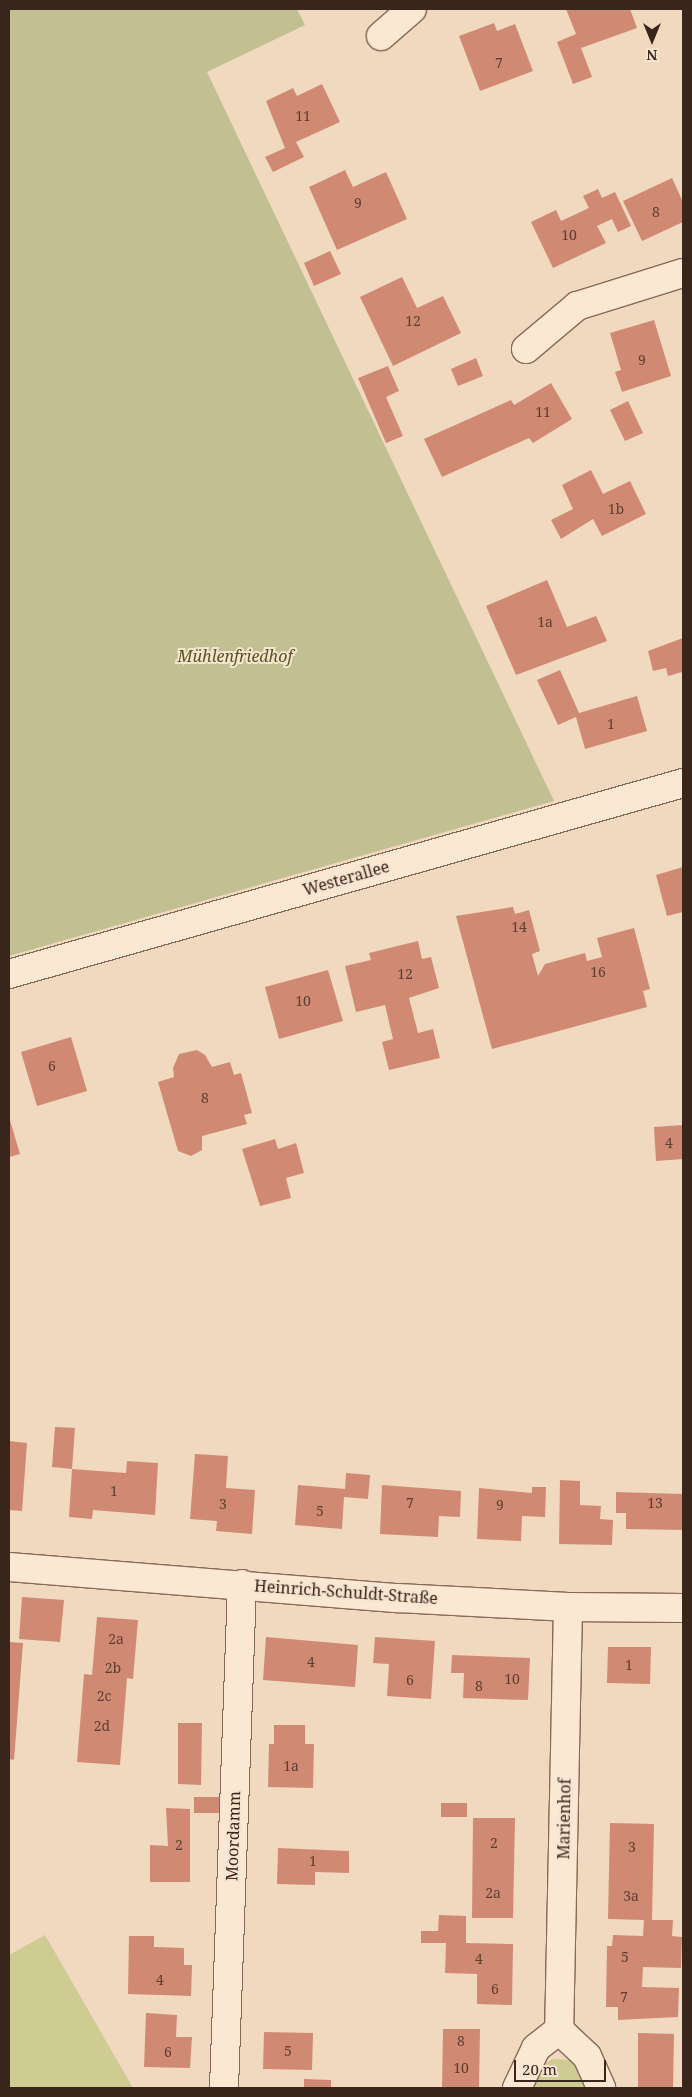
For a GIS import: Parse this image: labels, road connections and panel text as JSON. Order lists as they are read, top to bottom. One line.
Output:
{"streets":{"street":["Westerallee","Heinrich-Schuldt-Straße","Marienhof","Moordamm"]},"crossings":[["Heinrich-Schuldt-Straße","Marienhof"],["Heinrich-Schuldt-Straße","Moordamm"]],"parks":["Mühlenfriedhof"],"house_numbers":["7","11","9","8","10","12","9","11","1b","1a","1","14","16","12","10","6","8","4","1","7","13","3","9","5","2a","4","1","2b","10","6","8","2c","2d","1a","2","2","3","1","2a","3a","5","4","4","6","7","8","5","6","10"],"scale_bar":"20 m","north":"bottom"}
